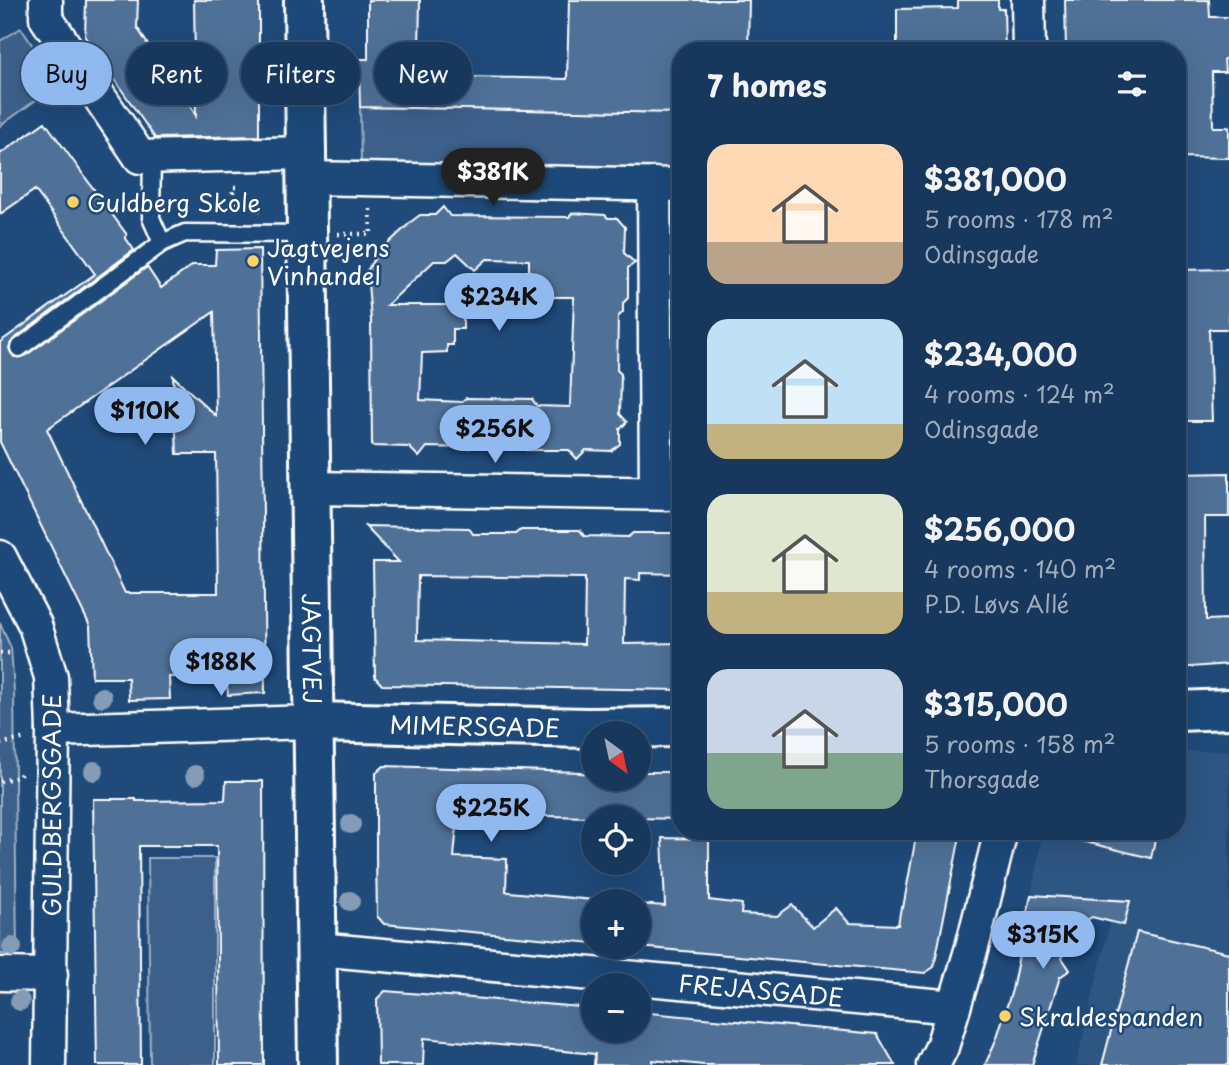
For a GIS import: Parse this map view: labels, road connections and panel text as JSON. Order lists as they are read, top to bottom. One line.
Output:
{"streets":{"street":["JAGTVEJ","MIMERSGADE","GULDBERGSGADE","FREJASGADE"]},"crossings":[["JAGTVEJ","MIMERSGADE"],["JAGTVEJ","FREJASGADE"]],"places":["Guldberg Skole","Jagtvejens Vinhandel","Skraldespanden"],"north":"bottom right","page":{"chip":["Buy","Rent","Filters","New"],"heading":"7 homes","list":[{"name":"$381,000","note":"5 rooms · 178 m² · Odinsgade"},{"name":"$234,000","note":"4 rooms · 124 m² · Odinsgade"},{"name":"$256,000","note":"4 rooms · 140 m² · P.D. Løvs Allé"},{"name":"$315,000","note":"5 rooms · 158 m² · Thorsgade"}],"price":["$381K","$234K","$110K","$256K","$188K","$225K","$315K"],"map_buttons":["+","−"]}}
